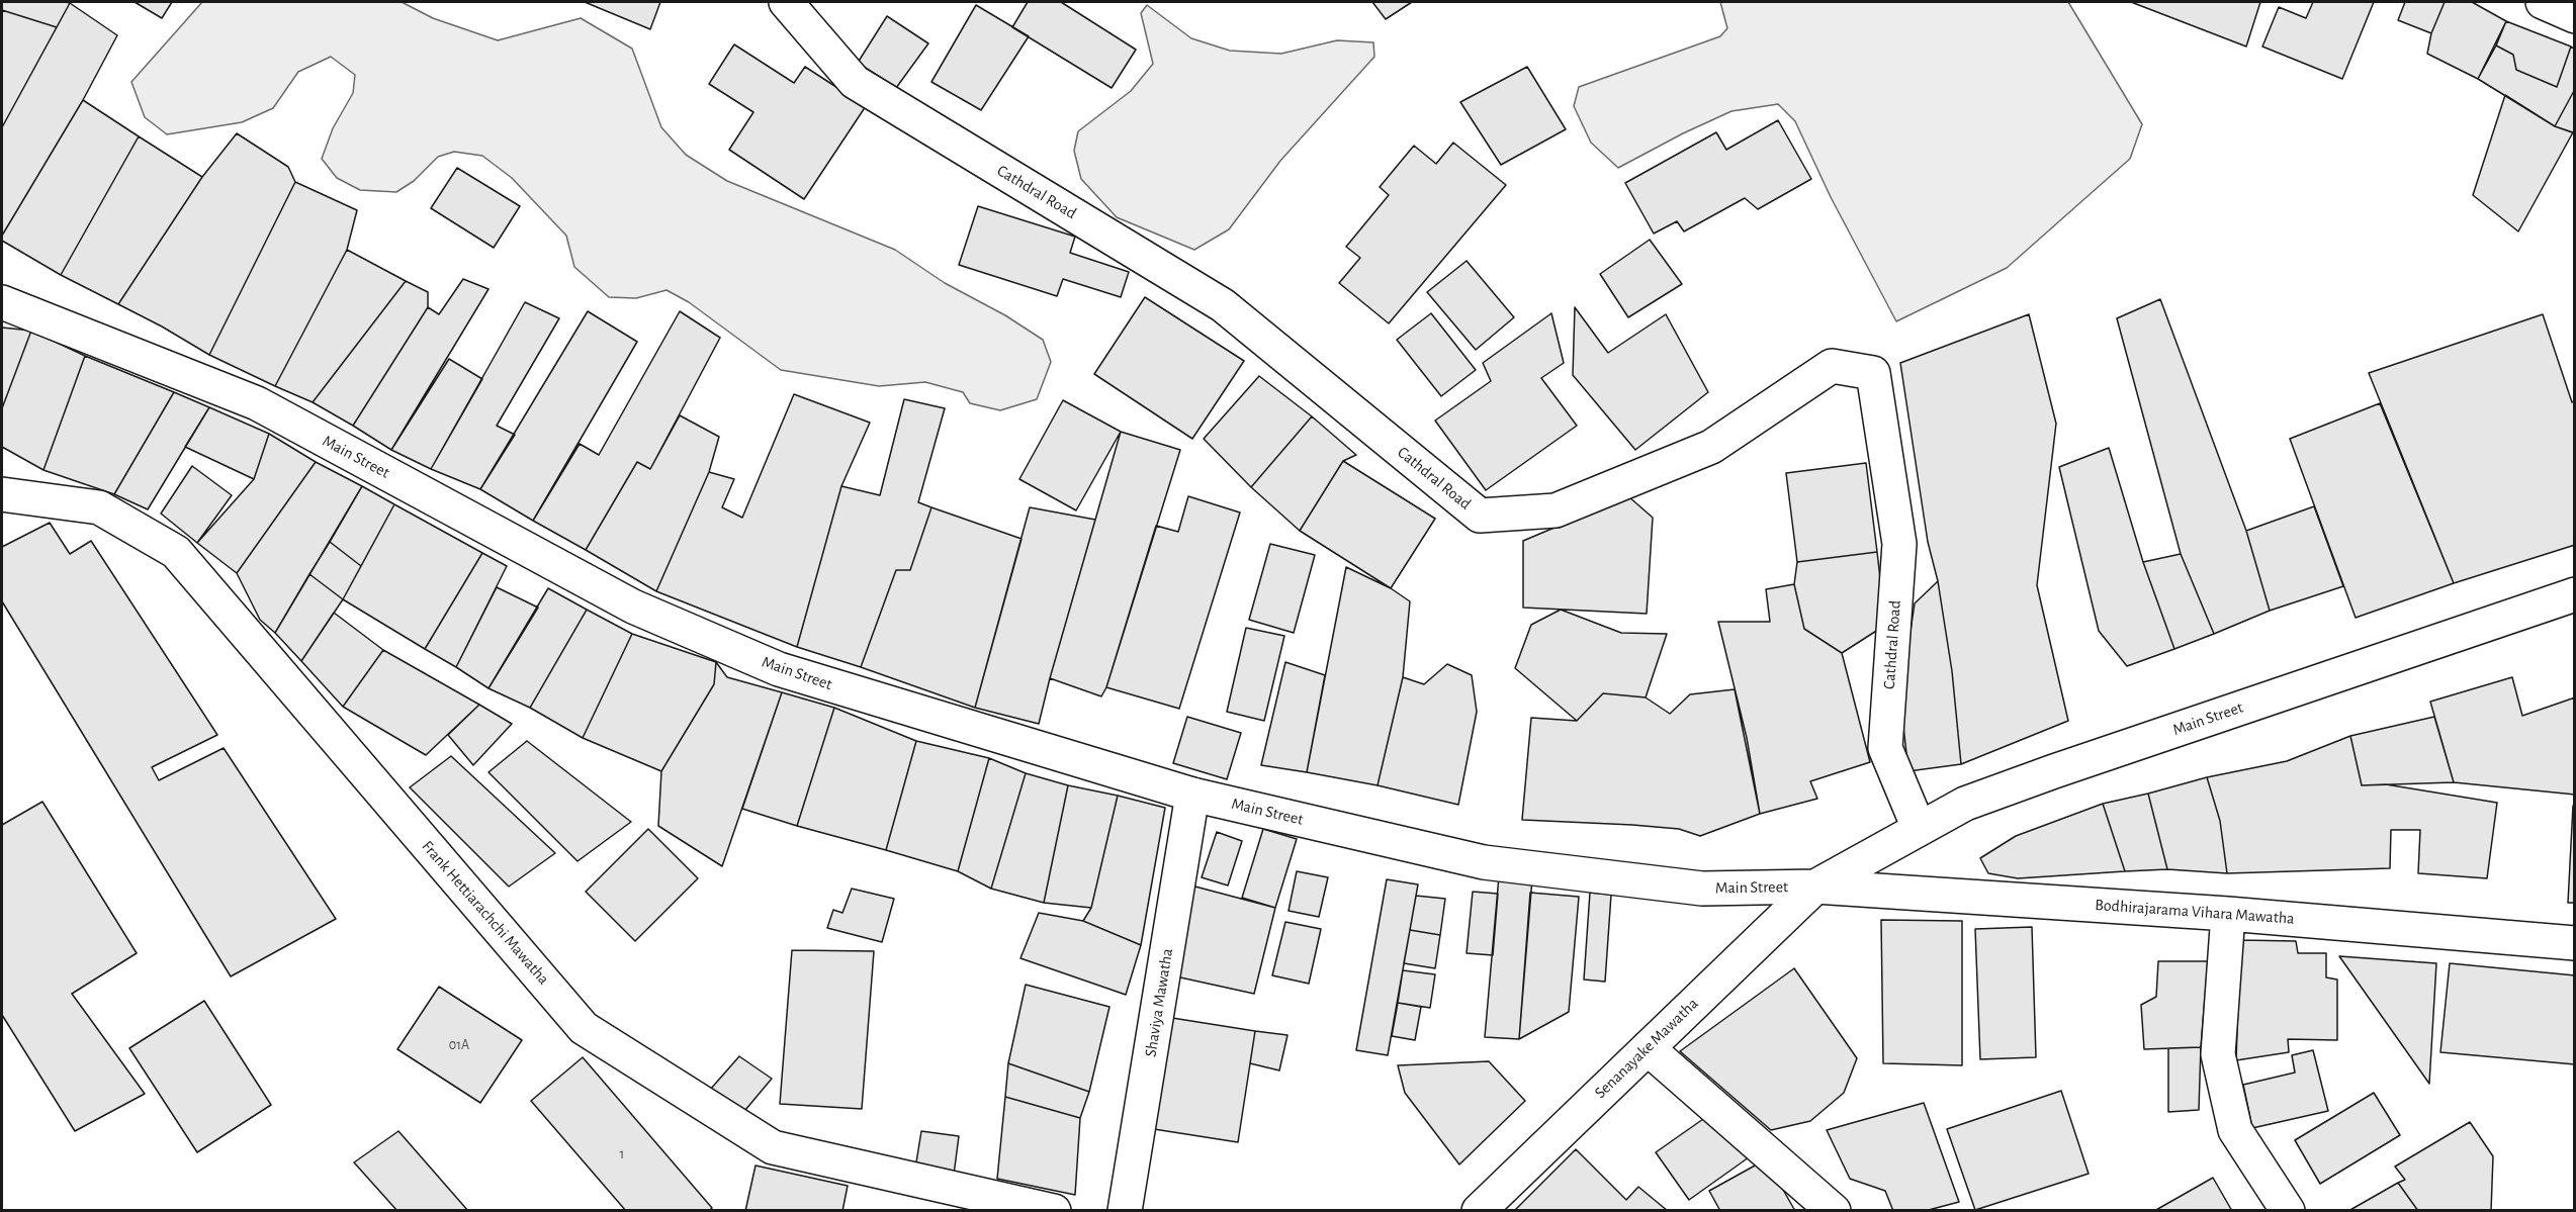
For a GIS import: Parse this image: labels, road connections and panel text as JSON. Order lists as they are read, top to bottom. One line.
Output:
{"streets":{"main road":["Cathdral Road","Main Street","Bodhirajarama Vihara Mawatha","Frank Hettiarachchi Mawatha","Shaviya Mawatha","Senanayake Mawatha"]},"crossings":[["Cathdral Road","Main Street"],["Main Street","Bodhirajarama Vihara Mawatha"],["Main Street","Shaviya Mawatha"],["Main Street","Senanayake Mawatha"],["Bodhirajarama Vihara Mawatha","Senanayake Mawatha"]],"house_numbers":["01A","1"]}
